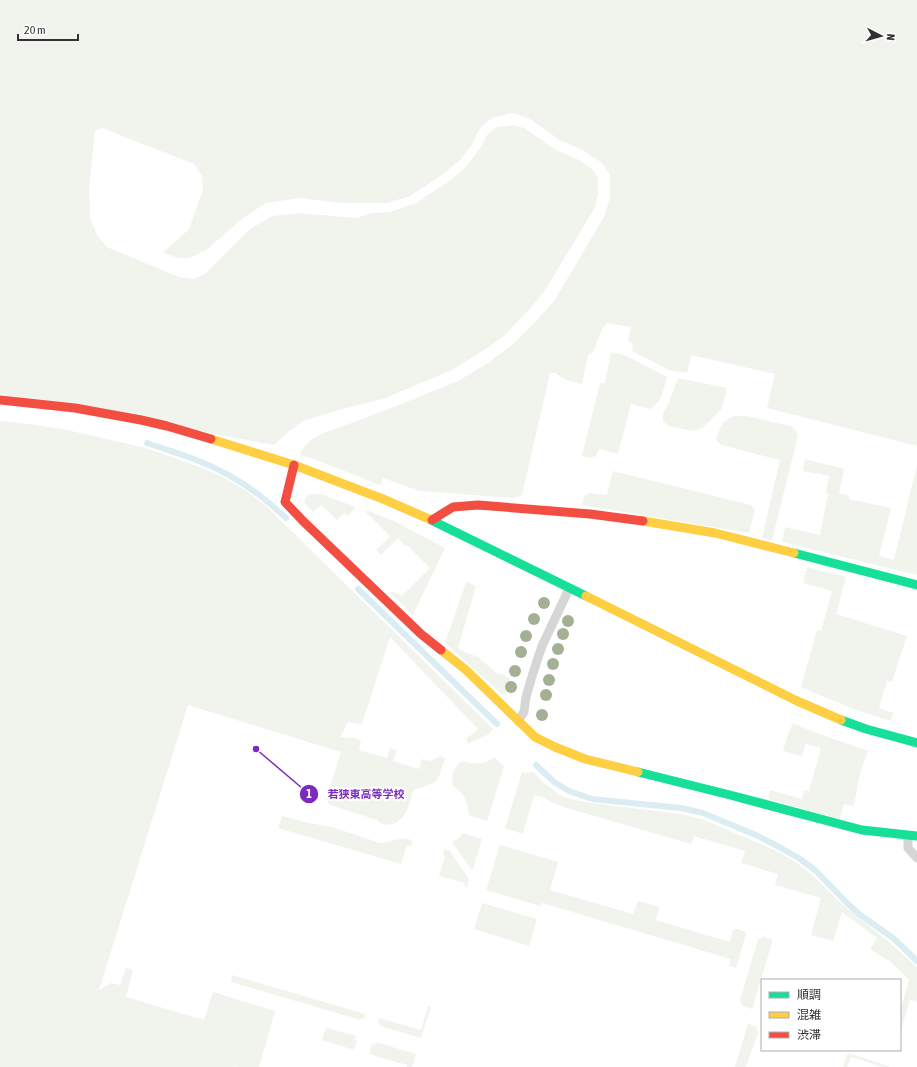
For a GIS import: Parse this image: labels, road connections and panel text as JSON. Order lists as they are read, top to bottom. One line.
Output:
{"places":["若狭東高等学校"],"legend":["順調","混雑","渋滞"],"scale_bar":"20 m","north":"right"}
